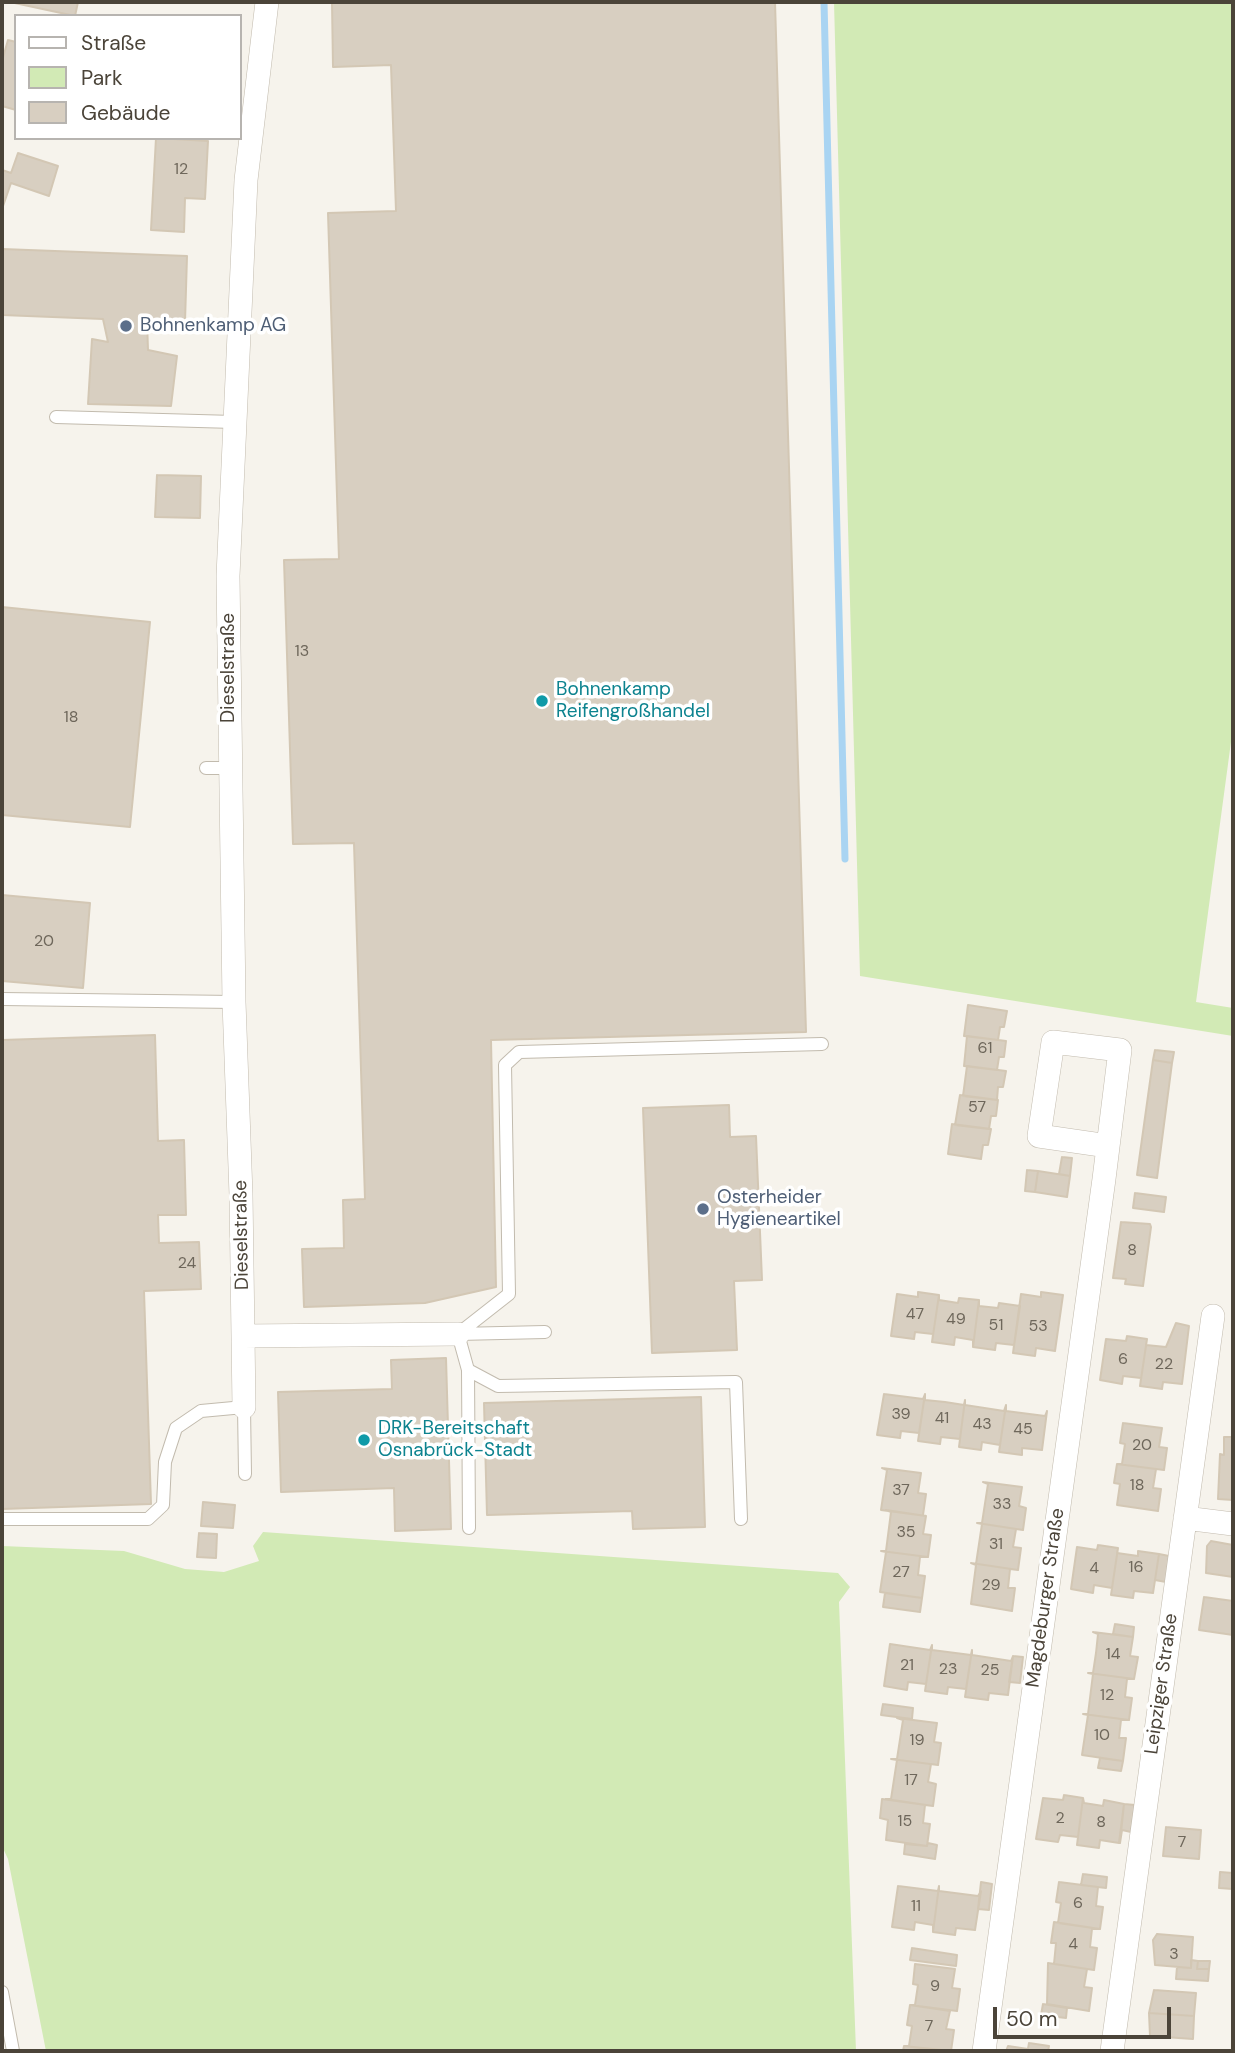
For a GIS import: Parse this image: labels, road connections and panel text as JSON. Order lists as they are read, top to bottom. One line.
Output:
{"streets":{"street":["Dieselstraße","Magdeburger Straße","Leipziger Straße"]},"places":["Bohnenkamp AG","Bohnenkamp Reifengroßhandel","Osterheider Hygieneartikel","DRK-Bereitschaft Osnabrück-Stadt"],"house_numbers":["12","13","18","20","61","57","8","24","47","49","51","53","6","22","39","41","43","45","20","18","37","33","35","31","16","4","27","29","14","21","23","25","12","10","19","17","2","15","8","7","6","11","4","3","9","7"],"legend":["Straße","Park","Gebäude"],"scale_bar":"50 m"}
